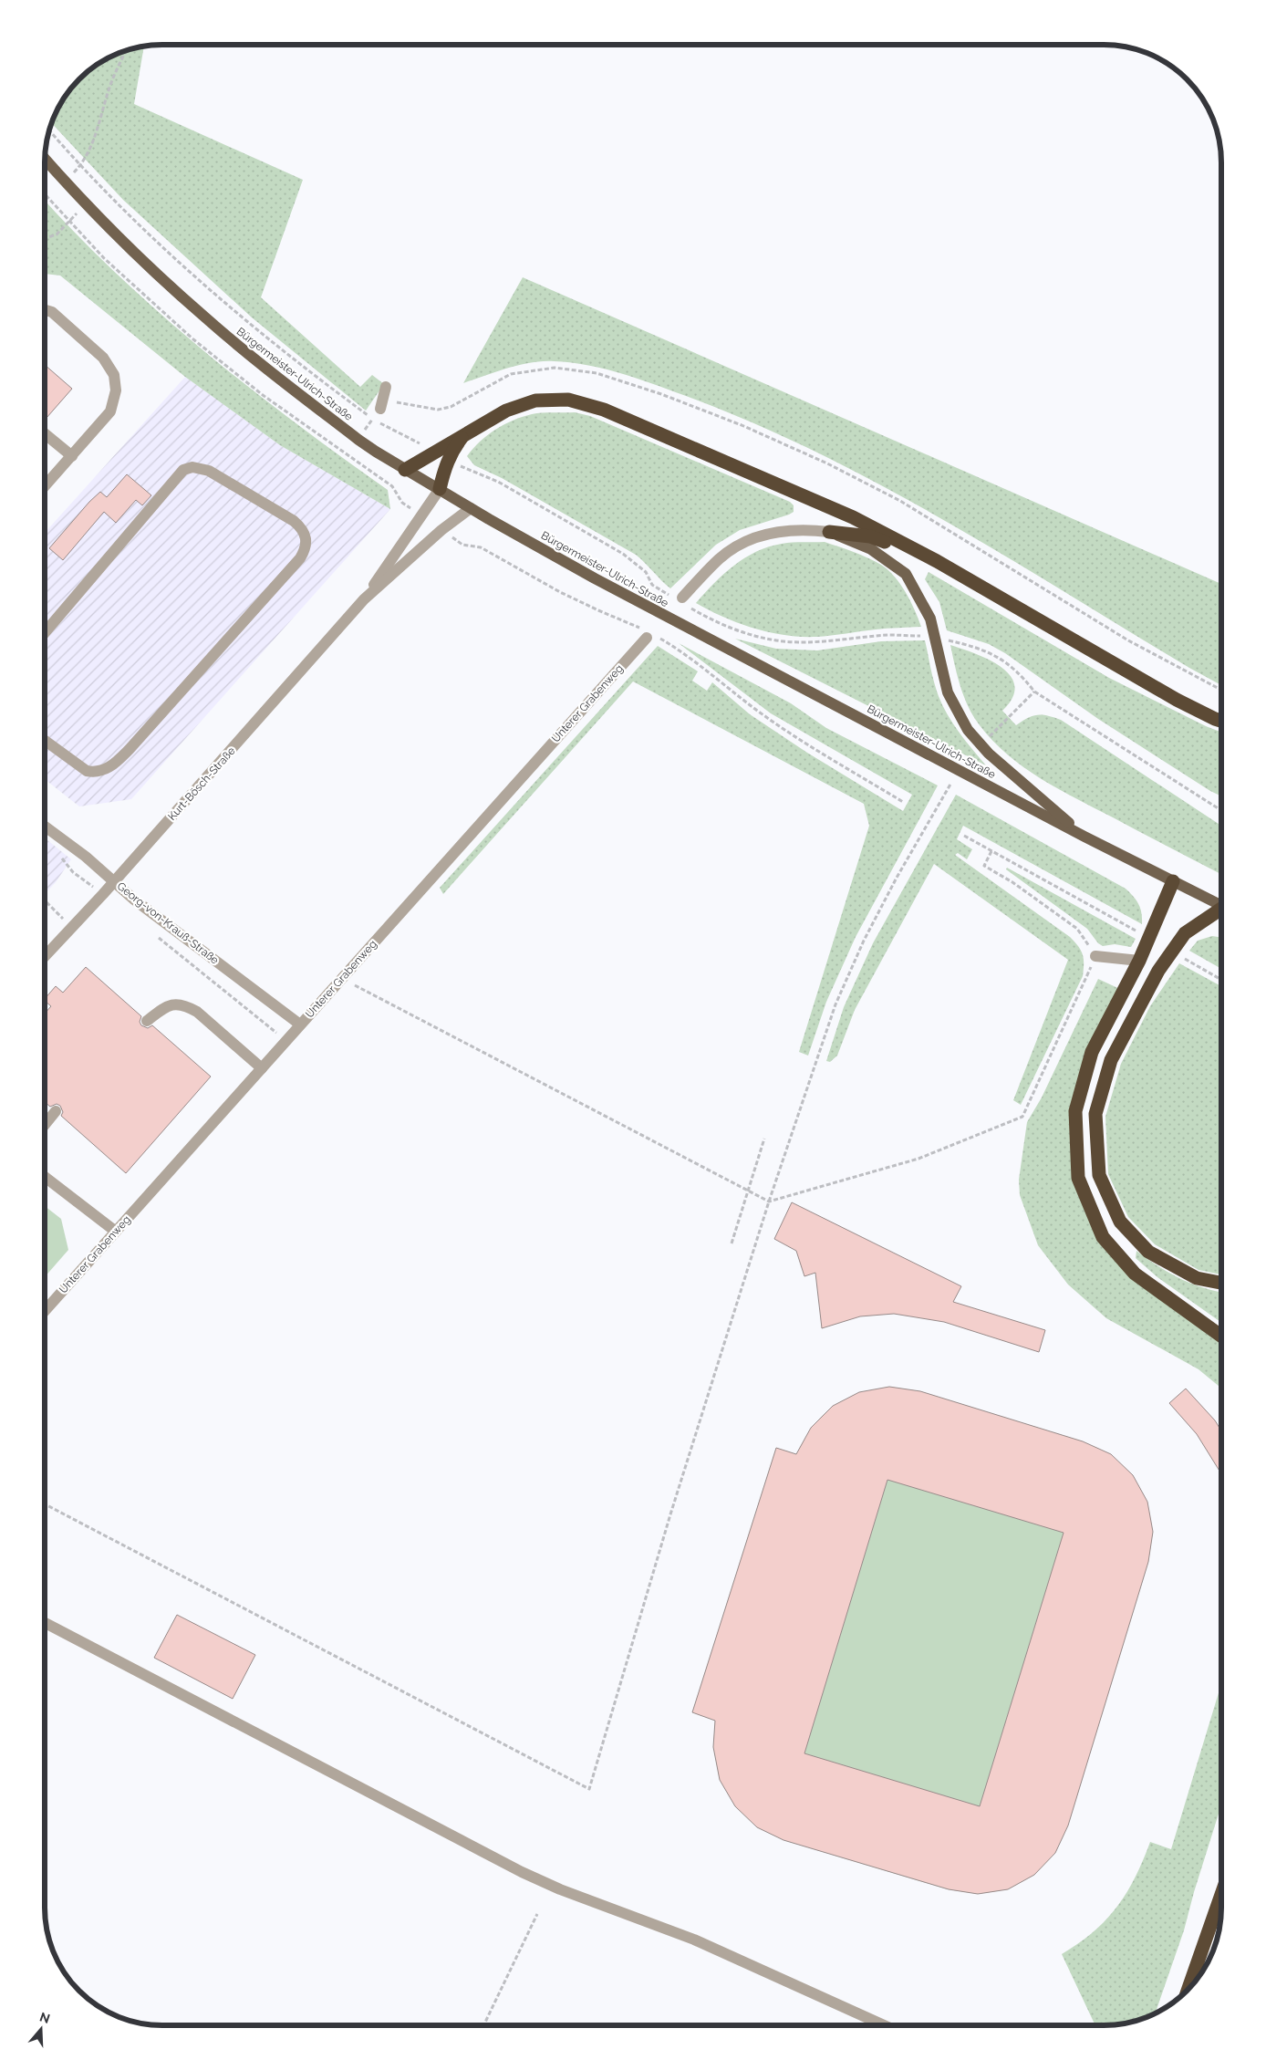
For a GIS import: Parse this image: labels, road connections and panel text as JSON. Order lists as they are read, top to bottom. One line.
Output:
{"streets":{"main road":["Bürgermeister-Ulrich-Straße"],"street":["Unterer Grabenweg","Kurt-Bösch-Straße","Georg-von-Krauß-Straße"]},"crossings":[["Bürgermeister-Ulrich-Straße","Kurt-Bösch-Straße"],["Unterer Grabenweg","Georg-von-Krauß-Straße"],["Kurt-Bösch-Straße","Georg-von-Krauß-Straße"]],"north":"top"}
